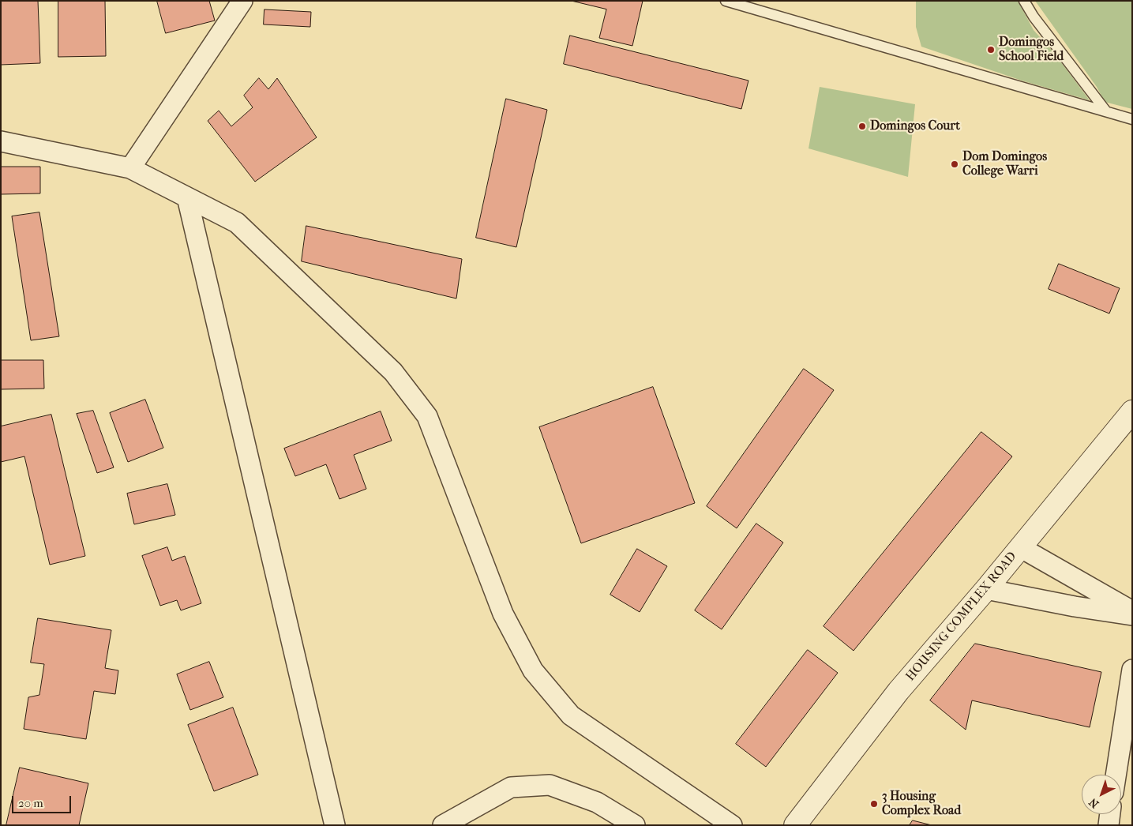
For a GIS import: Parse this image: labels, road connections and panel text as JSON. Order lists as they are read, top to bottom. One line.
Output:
{"streets":{"street":["HOUSING COMPLEX ROAD"]},"places":["Domingos School Field","Domingos Court","Dom Domingos College Warri","3 Housing Complex Road"],"scale_bar":"20 m","north":"bottom left"}
